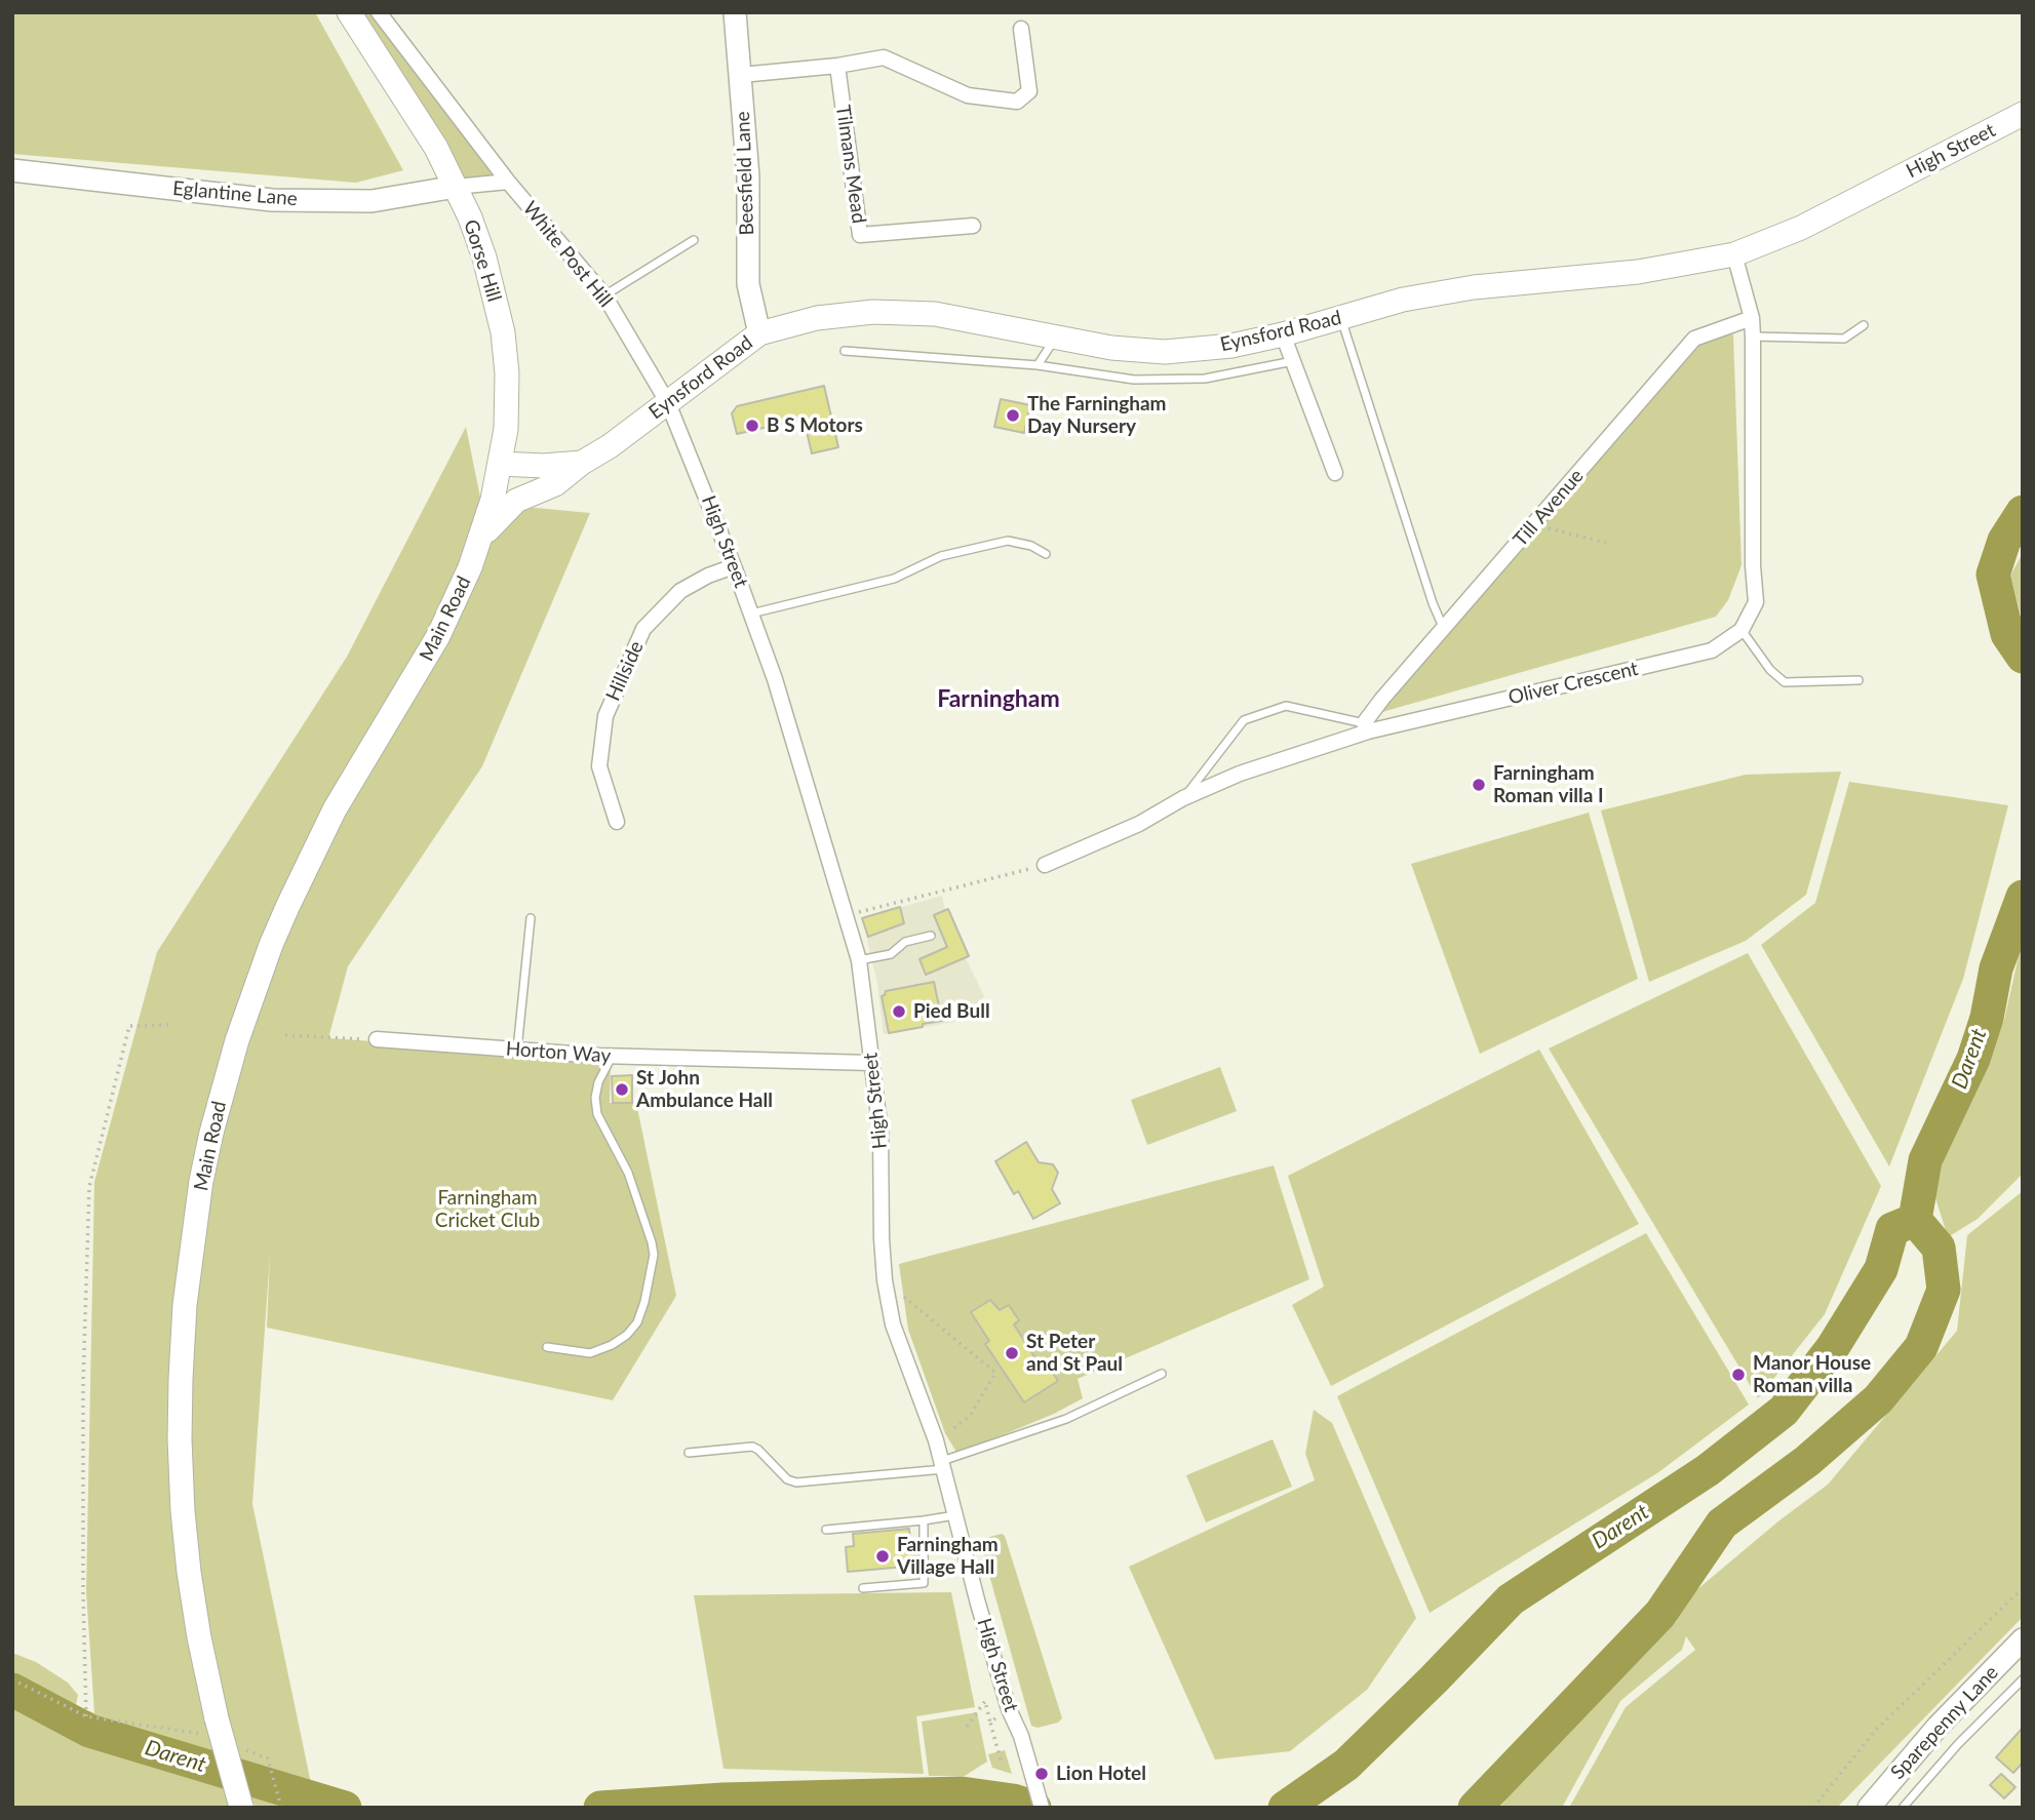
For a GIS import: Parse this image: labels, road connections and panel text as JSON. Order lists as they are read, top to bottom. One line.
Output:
{"streets":{"main road":["High Street","Gorse Hill","Eynsford Road","Main Road"],"street":["Tilmans Mead","Beesfield Lane","Eglantine Lane","White Post Hill","Till Avenue","Hillside","Oliver Crescent","Horton Way","Sparepenny Lane"]},"crossings":[["High Street","White Post Hill"],["High Street","Eynsford Road"],["High Street","Hillside"],["High Street","Horton Way"],["Beesfield Lane","Eynsford Road"],["Eglantine Lane","Gorse Hill"],["White Post Hill","Eynsford Road"],["Gorse Hill","Eynsford Road"],["Gorse Hill","Main Road"],["Eynsford Road","Main Road"],["Eynsford Road","Oliver Crescent"],["Till Avenue","Oliver Crescent"]],"districts":["Farningham"],"water":["Darent"],"parks":["Farningham Cricket Club"],"places":["The Farningham Day Nursery","B S Motors","Farningham Roman villa I","Pied Bull","St John Ambulance Hall","St Peter and St Paul","Manor House Roman villa","Farningham Village Hall","Lion Hotel"]}
